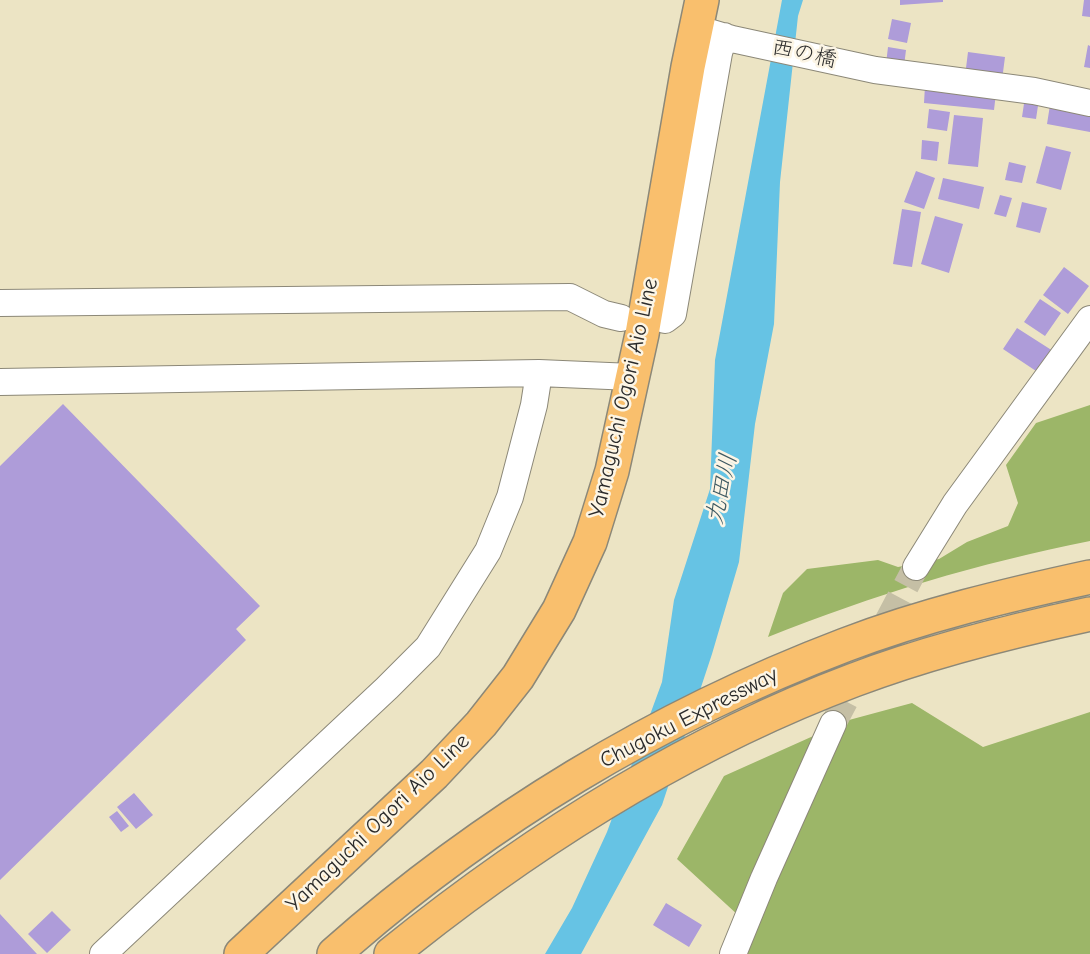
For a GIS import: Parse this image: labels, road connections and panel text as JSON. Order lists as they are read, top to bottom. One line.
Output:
{"streets":{"main road":["Yamaguchi Ogori Aio Line","Chugoku Expressway"],"street":["西の橋"]},"crossings":[["西の橋","Yamaguchi Ogori Aio Line"]],"water":["九田川"]}
